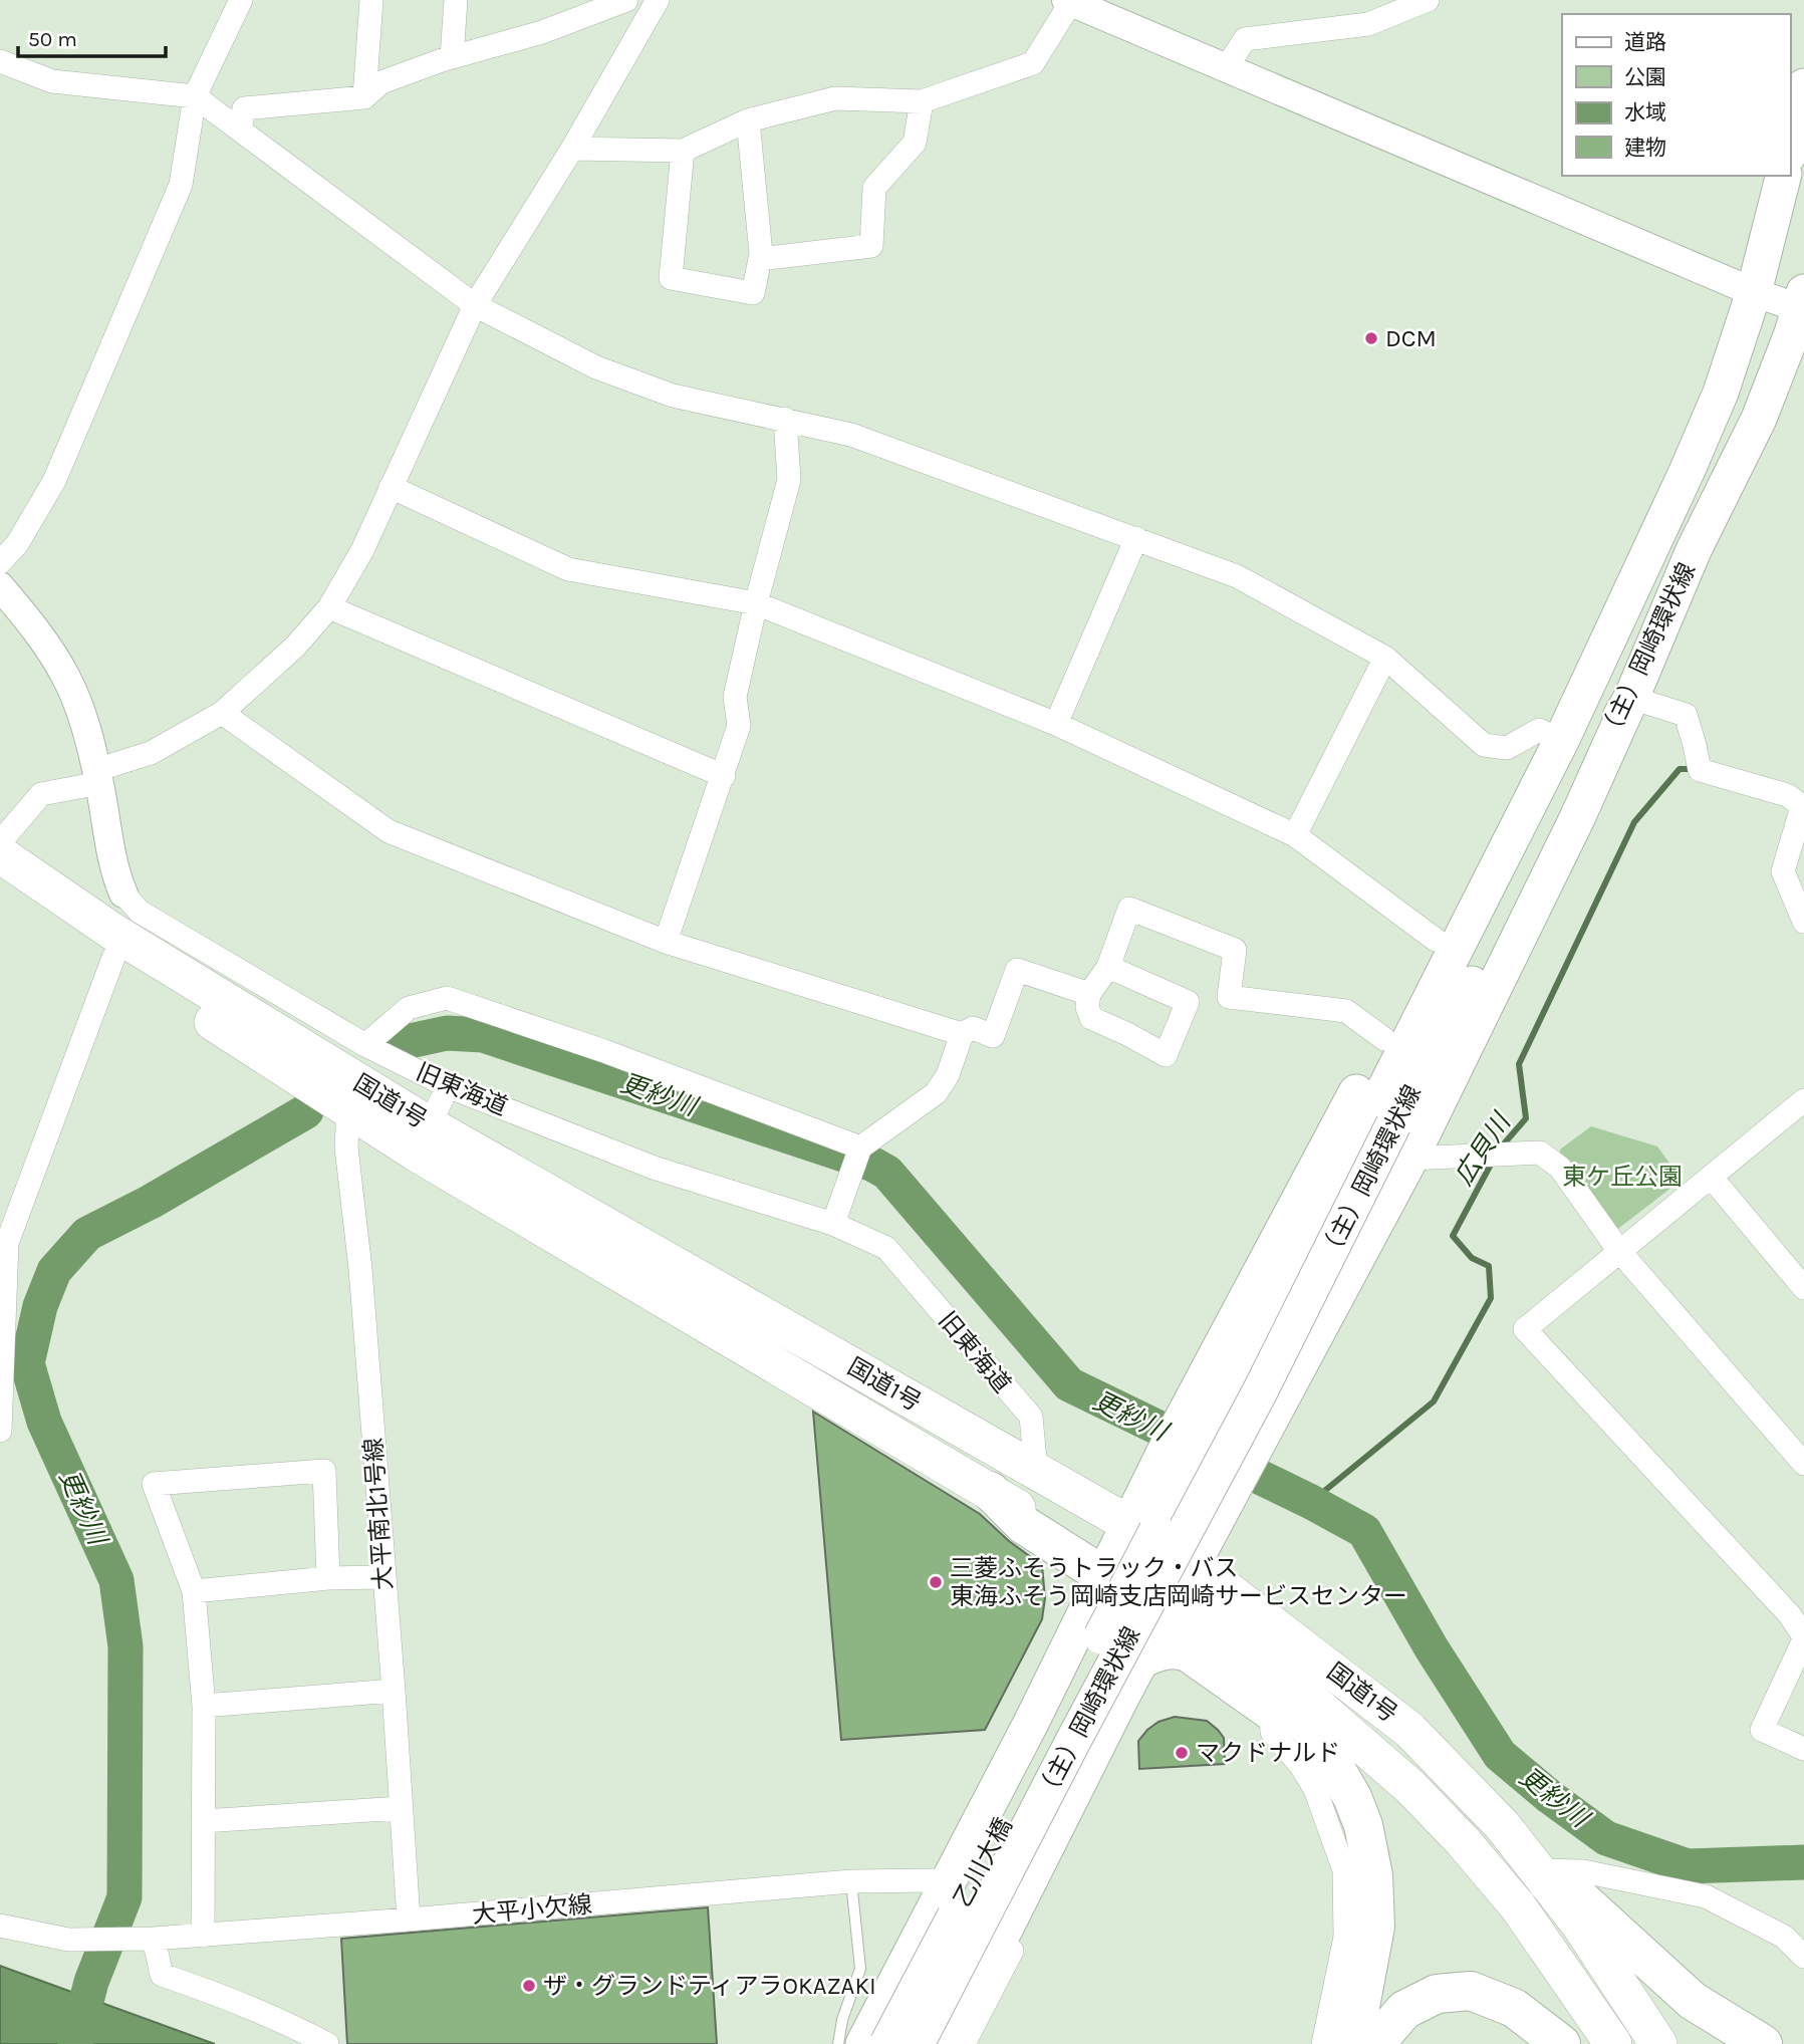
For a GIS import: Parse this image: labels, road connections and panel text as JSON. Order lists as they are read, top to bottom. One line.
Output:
{"streets":{"highway":["国道1号"],"main road":["（主）岡崎環状線","乙川大橋"],"street":["旧東海道","大平南北1号線","大平小欠線"]},"crossings":[["（主）岡崎環状線","国道1号"],["（主）岡崎環状線","乙川大橋"],["旧東海道","国道1号"],["国道1号","大平南北1号線"],["国道1号","乙川大橋"],["大平南北1号線","大平小欠線"]],"water":["更紗川","広貝川"],"parks":["東ケ丘公園"],"places":["DCM","三菱ふそうトラック・バス 東海ふそう岡崎支店岡崎サービスセンター","マクドナルド","ザ・グランドティアラOKAZAKI"],"legend":["道路","公園","水域","建物"],"scale_bar":"50 m"}
